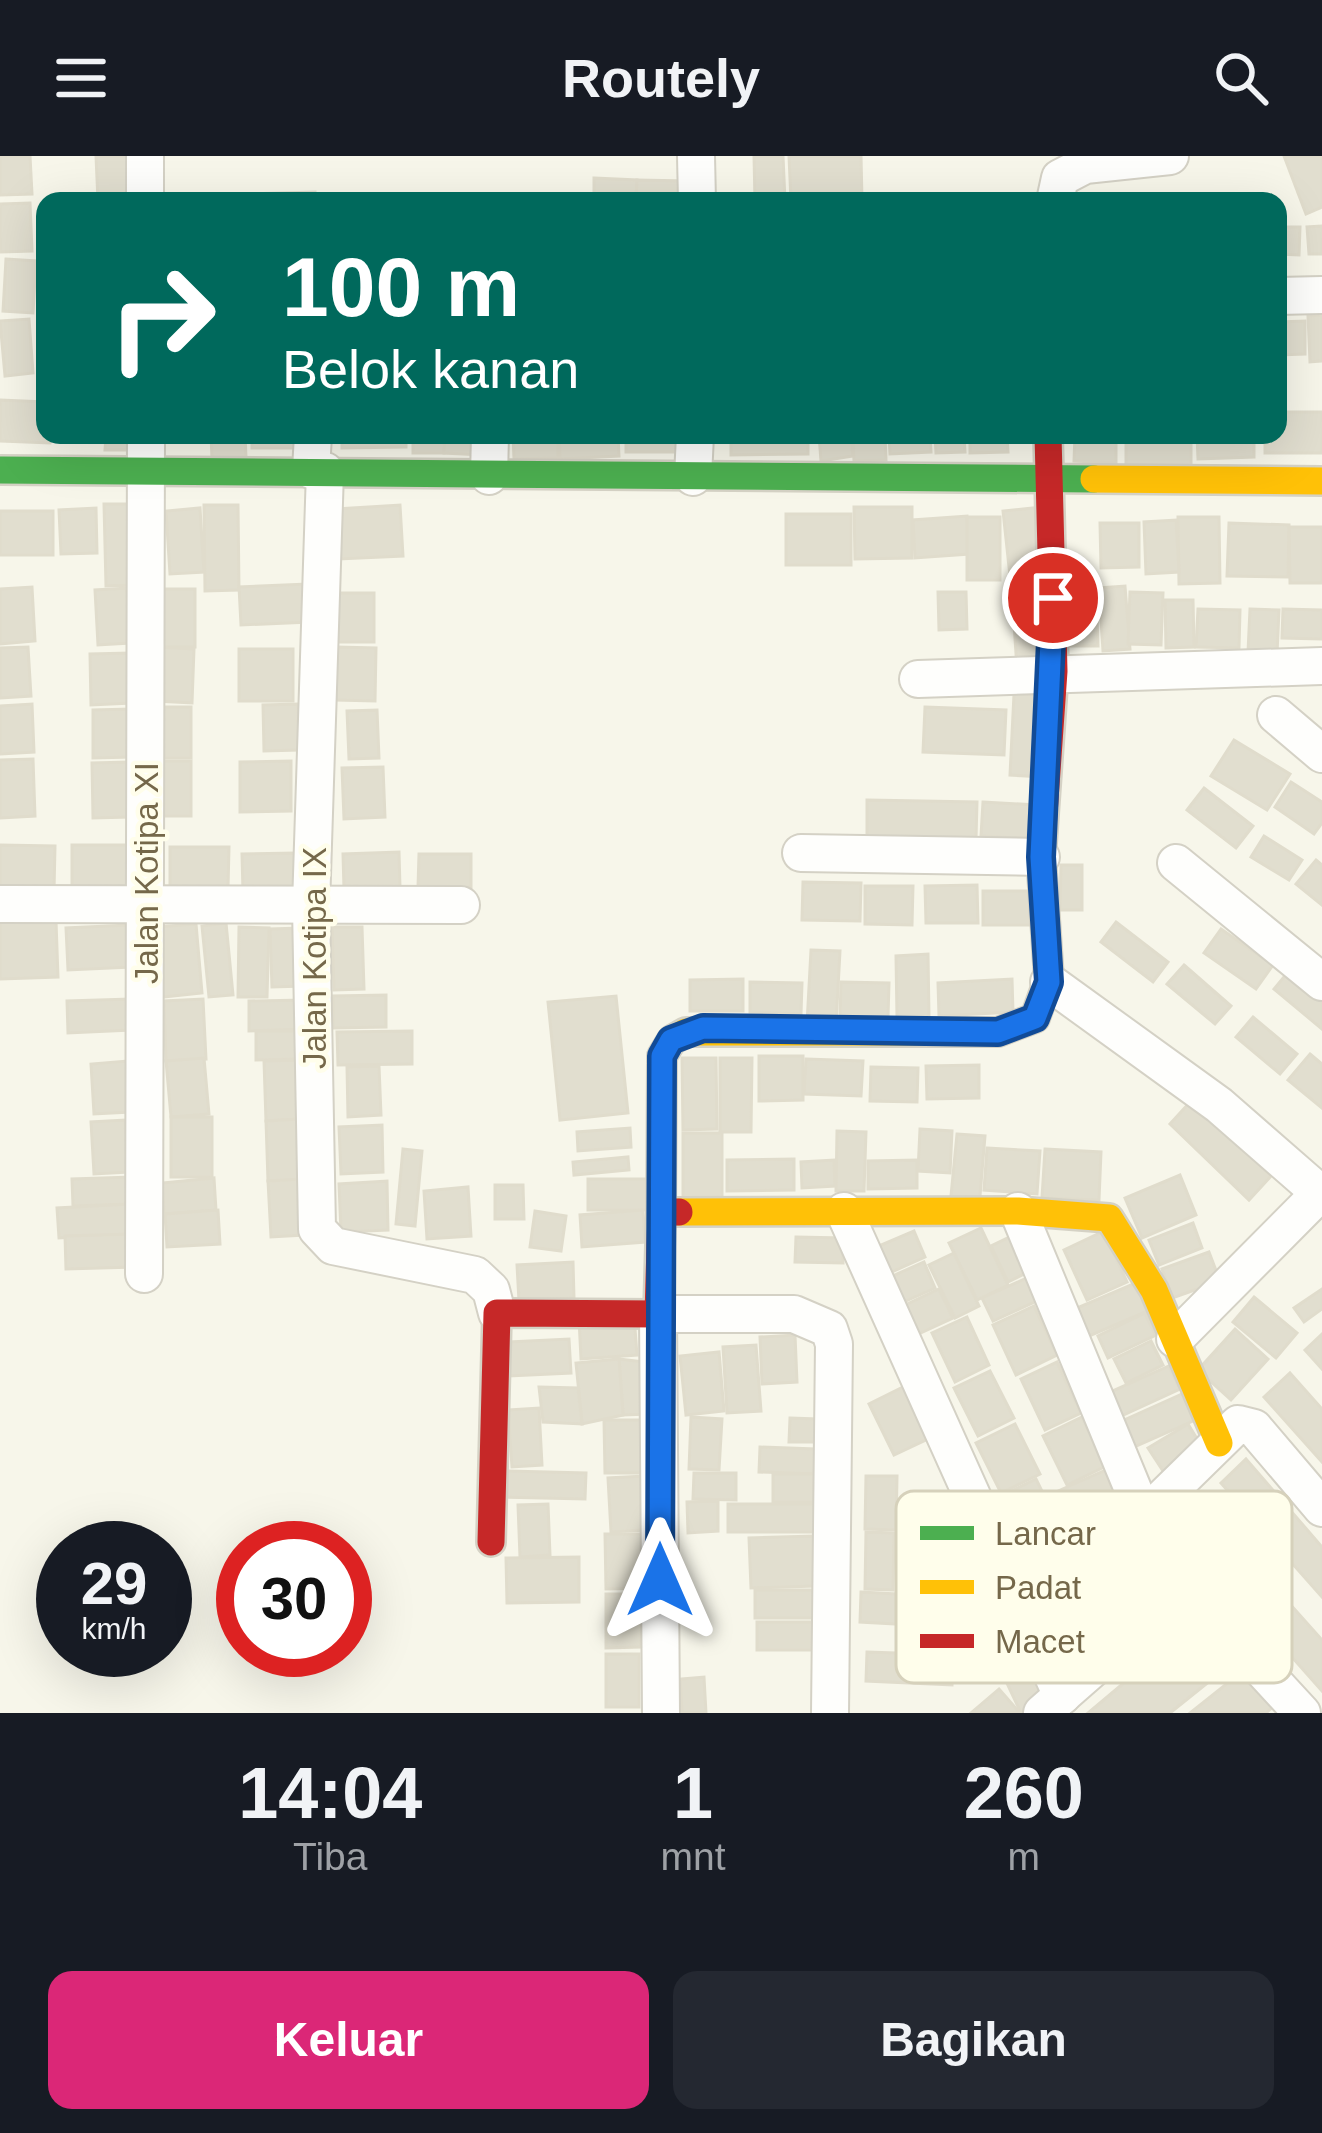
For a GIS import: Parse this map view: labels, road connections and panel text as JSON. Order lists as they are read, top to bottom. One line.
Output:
{"streets":{"street":["Jalan Kotipa XI","Jalan Kotipa IX"]},"legend":["Lancar","Padat","Macet"],"page":{"header":"Routely","turn":["100 m","Belok kanan"],"speed":"29 km/h","limit":"30","eta":["14:04","Tiba","1","mnt","260","m"],"buttons":["Keluar","Bagikan"]}}
